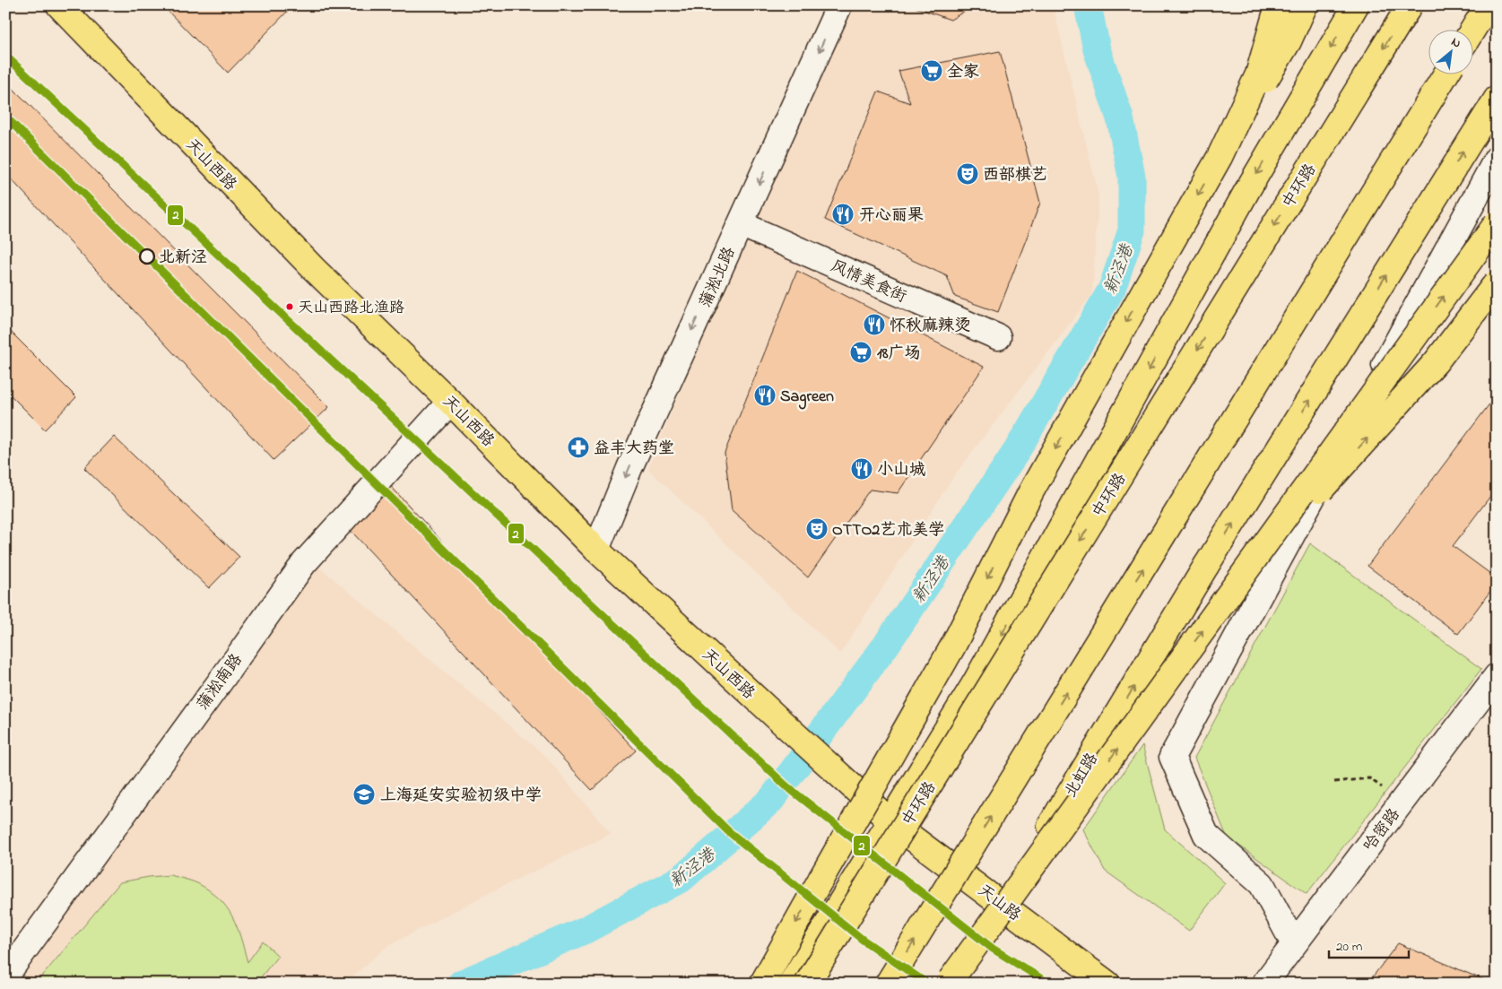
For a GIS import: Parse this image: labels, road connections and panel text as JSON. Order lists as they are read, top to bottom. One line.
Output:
{"streets":{"main road":["天山西路","中环路","北虹路","天山路"],"street":["蒲淞北路","风情美食街","蒲淞南路","哈密路"]},"crossings":[["天山西路","蒲淞北路"],["天山西路","蒲淞南路"],["天山西路","天山路"],["蒲淞北路","风情美食街"],["北虹路","天山路"]],"one_way":["蒲淞北路"],"water":["新泾港"],"places":{"supermarket":["全家","18广场"],"theatre":["西部棋艺","OTTO2艺术美学"],"restaurant":["开心丽果","怀秋麻辣烫","Sagreen","小山城"],"other":["北新泾","天山西路北渔路"],"pharmacy":["益丰大药堂"],"school or university":["上海延安实验初级中学"]},"lines":["transit line 2"],"scale_bar":"20 m","north":"top right"}
